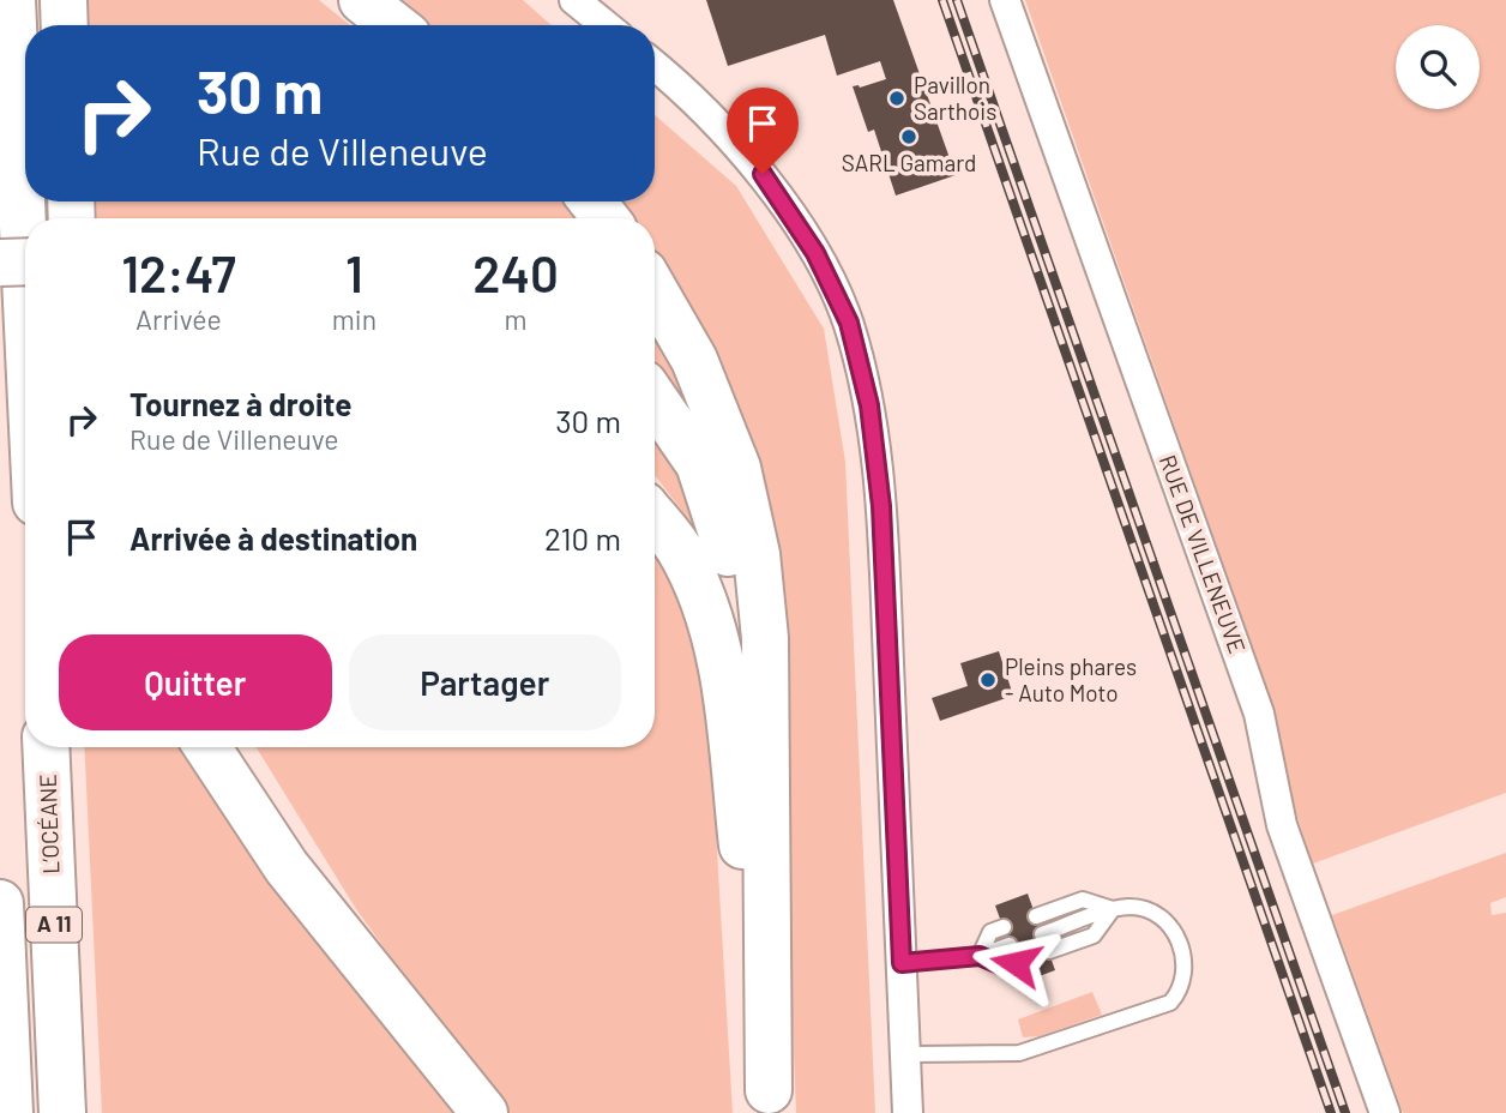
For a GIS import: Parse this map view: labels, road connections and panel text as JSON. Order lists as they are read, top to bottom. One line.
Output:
{"streets":{"highway":["L’OCÉANE","A 11"],"street":["RUE DE VILLENEUVE"]},"places":["Pavillon Sarthois","SARL Gamard","Pleins phares - Auto Moto"],"page":{"turn":["30 m","Rue de Villeneuve"],"eta":["12:47","Arrivée","1","min","240","m"],"list":[{"name":"Tournez à droite","note":"Rue de Villeneuve","value":"30 m"},{"name":"Arrivée à destination","value":"210 m"}],"buttons":["Quitter","Partager"]}}
